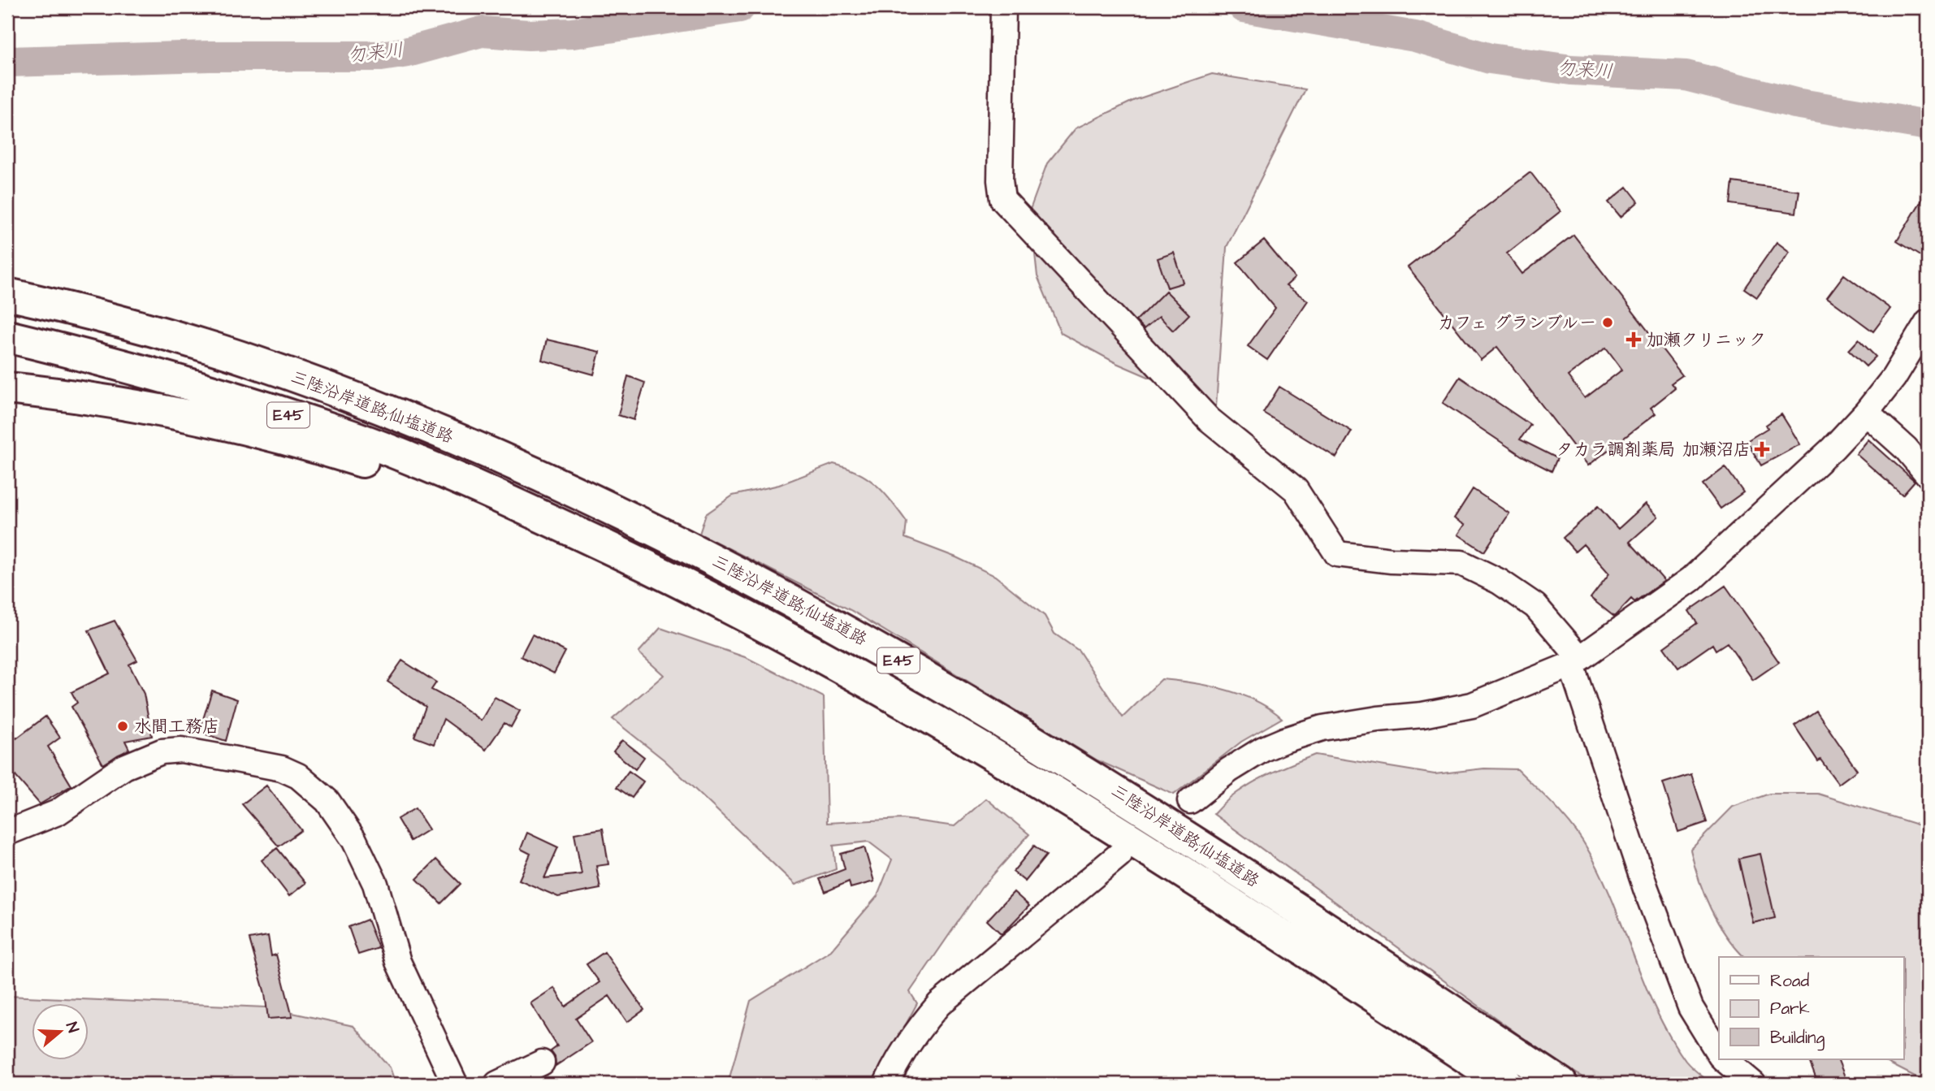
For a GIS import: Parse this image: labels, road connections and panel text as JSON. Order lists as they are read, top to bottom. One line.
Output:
{"streets":{"highway":["三陸沿岸道路;仙塩道路","E45"]},"water":["勿来川"],"places":{"other":["カフェ グランブルー","水間工務店"],"health":["加瀬クリニック","タカラ調剤薬局 加瀬沼店"]},"legend":["Road","Park","Building"],"north":"right"}
